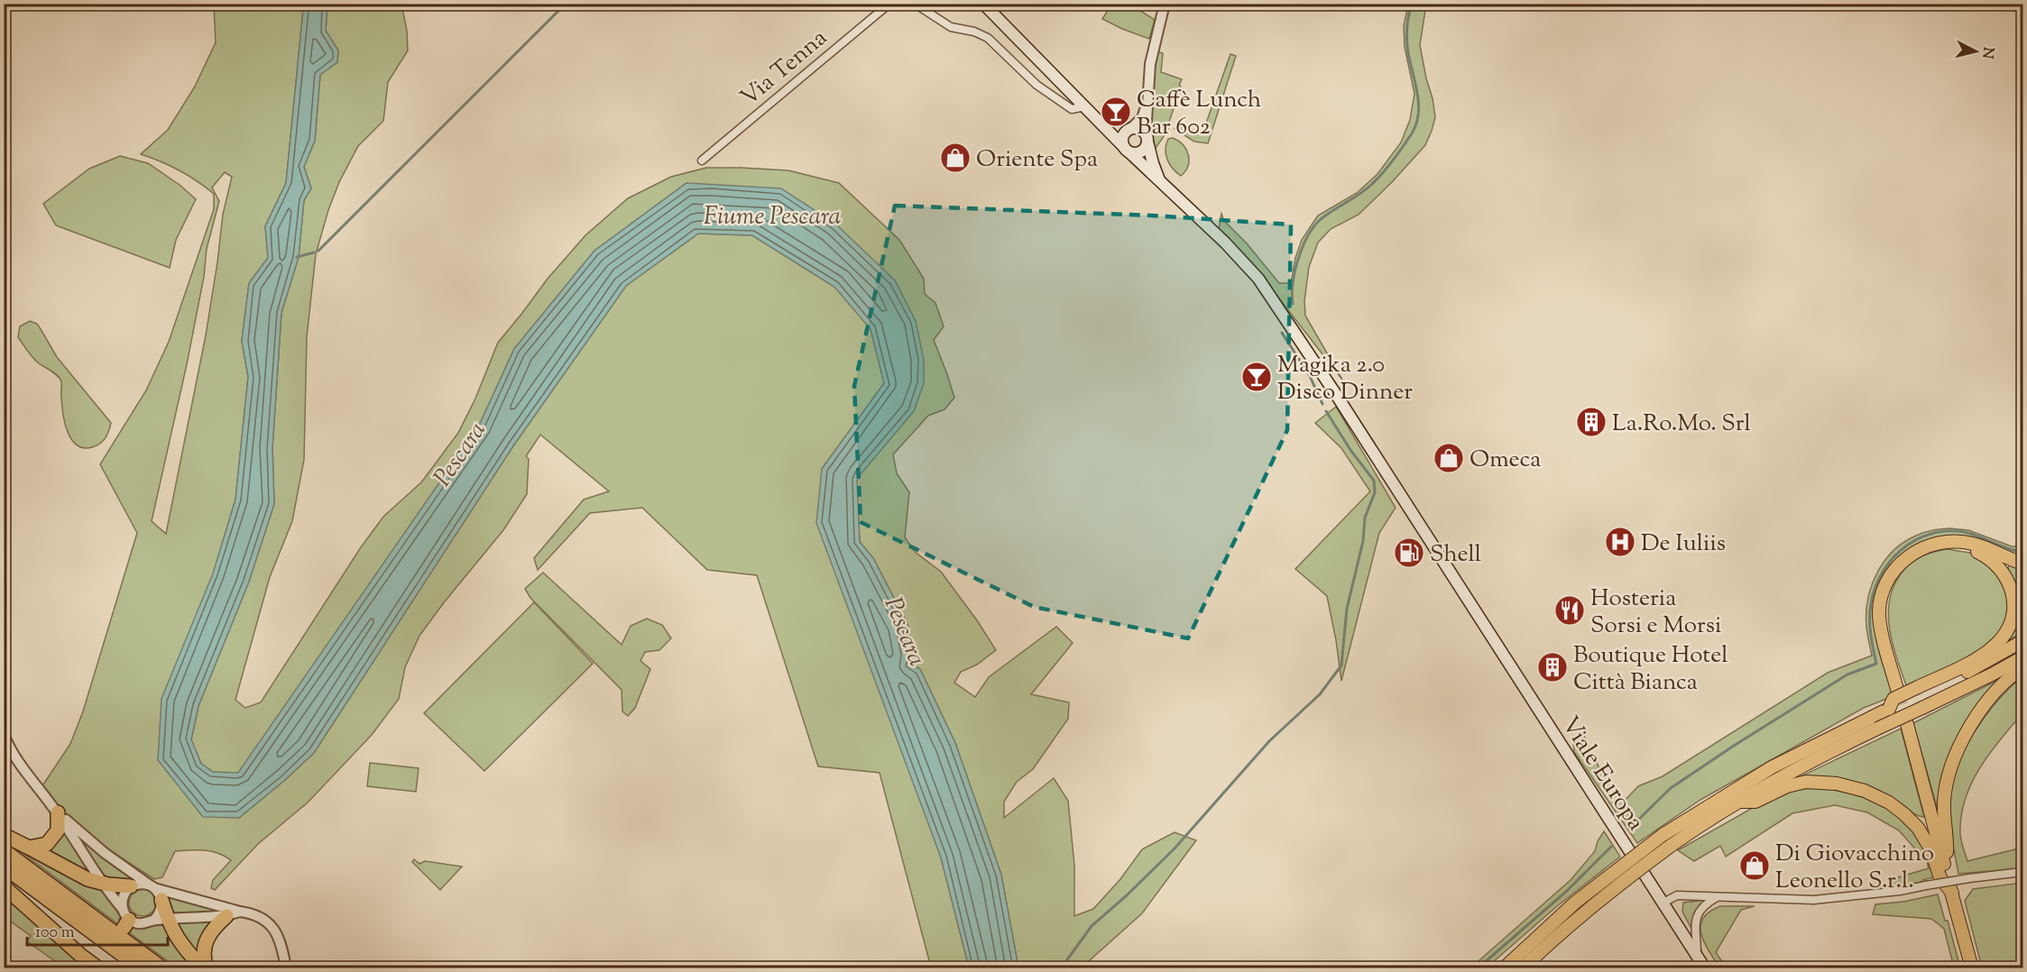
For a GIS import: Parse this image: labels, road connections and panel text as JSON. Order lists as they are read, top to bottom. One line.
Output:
{"streets":{"main road":["Viale Europa"],"street":["Via Tenna"]},"water":["Fiume Pescara","Pescara"],"places":{"bar":["Caffè Lunch Bar 602","Magika 2.0 Disco Dinner"],"shop":["Oriente Spa","Omeca","Di Giovacchino Leonello S.r.l."],"building":["La.Ro.Mo. Srl","Boutique Hotel Città Bianca"],"hospital":["De Iuliis"],"fuel station":["Shell"],"restaurant":["Hosteria Sorsi e Morsi"]},"scale_bar":"100 m","north":"right"}
